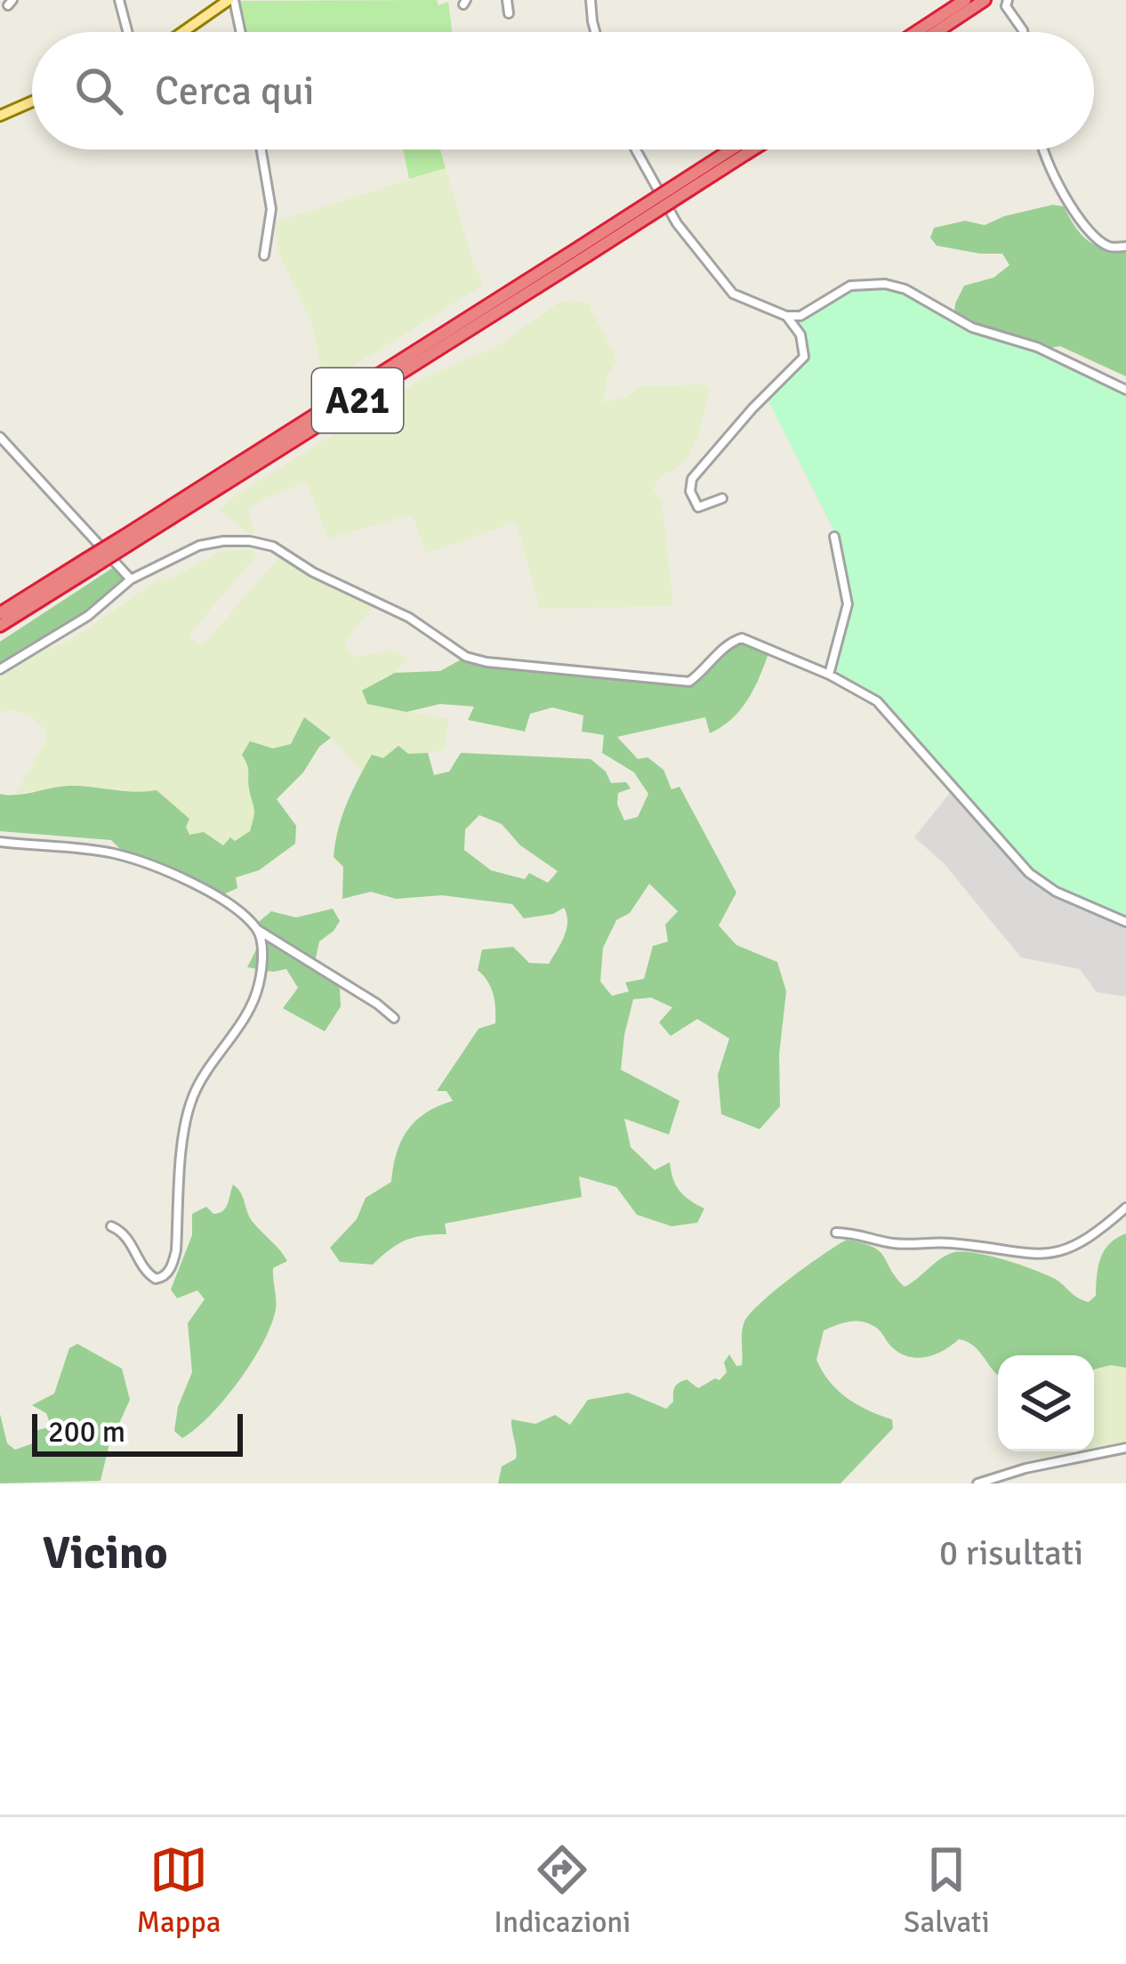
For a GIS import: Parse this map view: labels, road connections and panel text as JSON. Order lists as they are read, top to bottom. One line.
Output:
{"streets":{"highway":["A21"]},"scale_bar":"200 m","page":{"search":"Cerca qui","scale":"200 m","heading":["Vicino","0 risultati"],"nav":["Mappa","Indicazioni","Salvati"]}}
